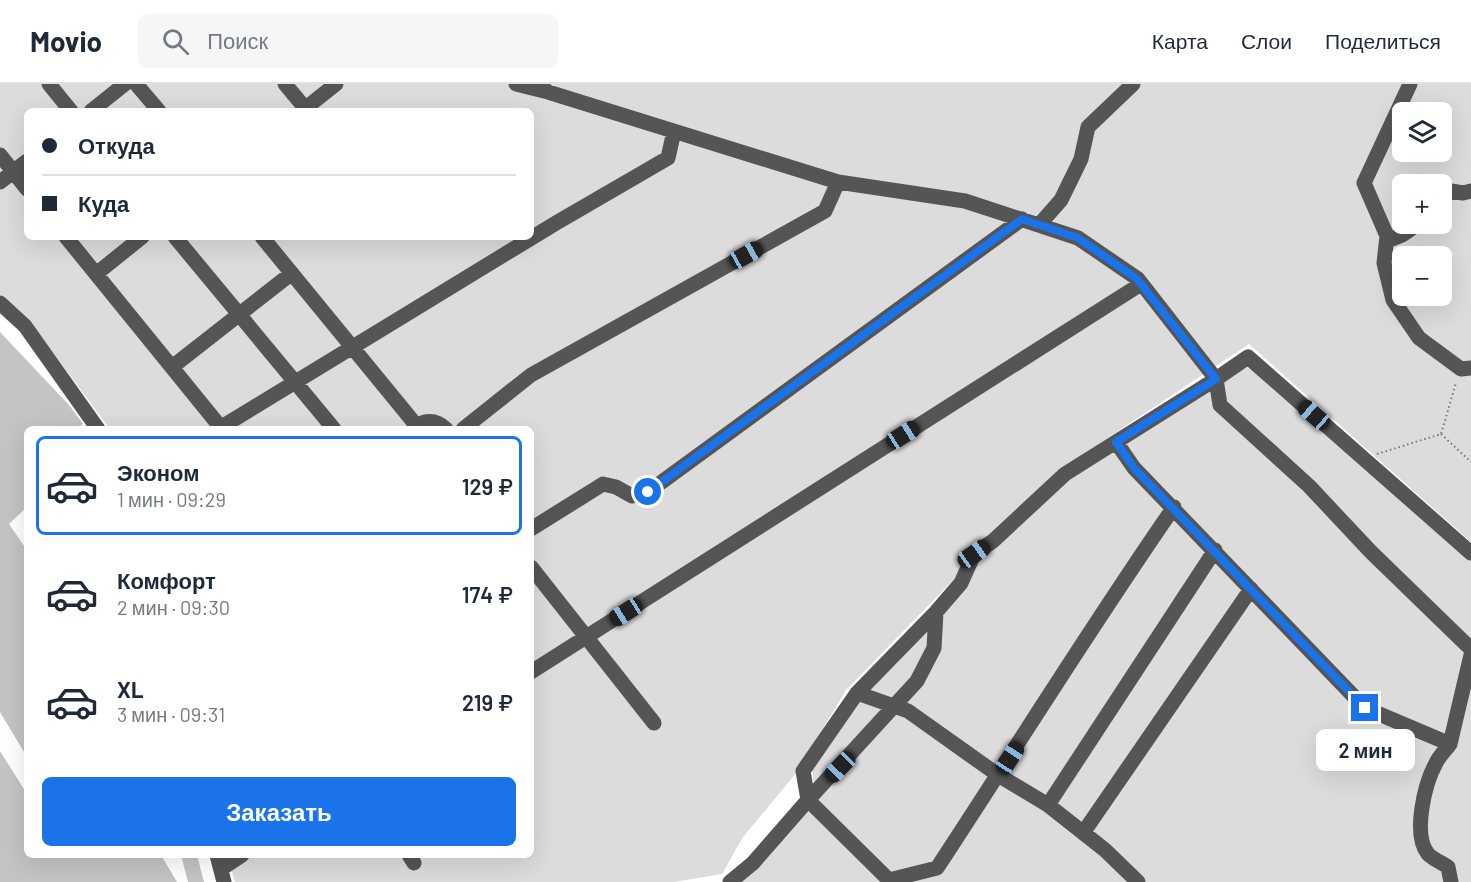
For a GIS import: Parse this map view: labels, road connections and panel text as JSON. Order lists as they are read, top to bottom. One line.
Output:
{"page":{"header":"Movio","search":"Поиск","nav":["Карта","Слои","Поделиться"],"map_buttons":["+","−"],"banner":["Откуда","Куда"],"list":[{"name":"Эконом","note":"1 мин · 09:29","value":"129 ₽"},{"name":"Комфорт","note":"2 мин · 09:30","value":"174 ₽"},{"name":"XL","note":"3 мин · 09:31","value":"219 ₽"}],"bubble":"2 мин","buttons":"Заказать"}}
